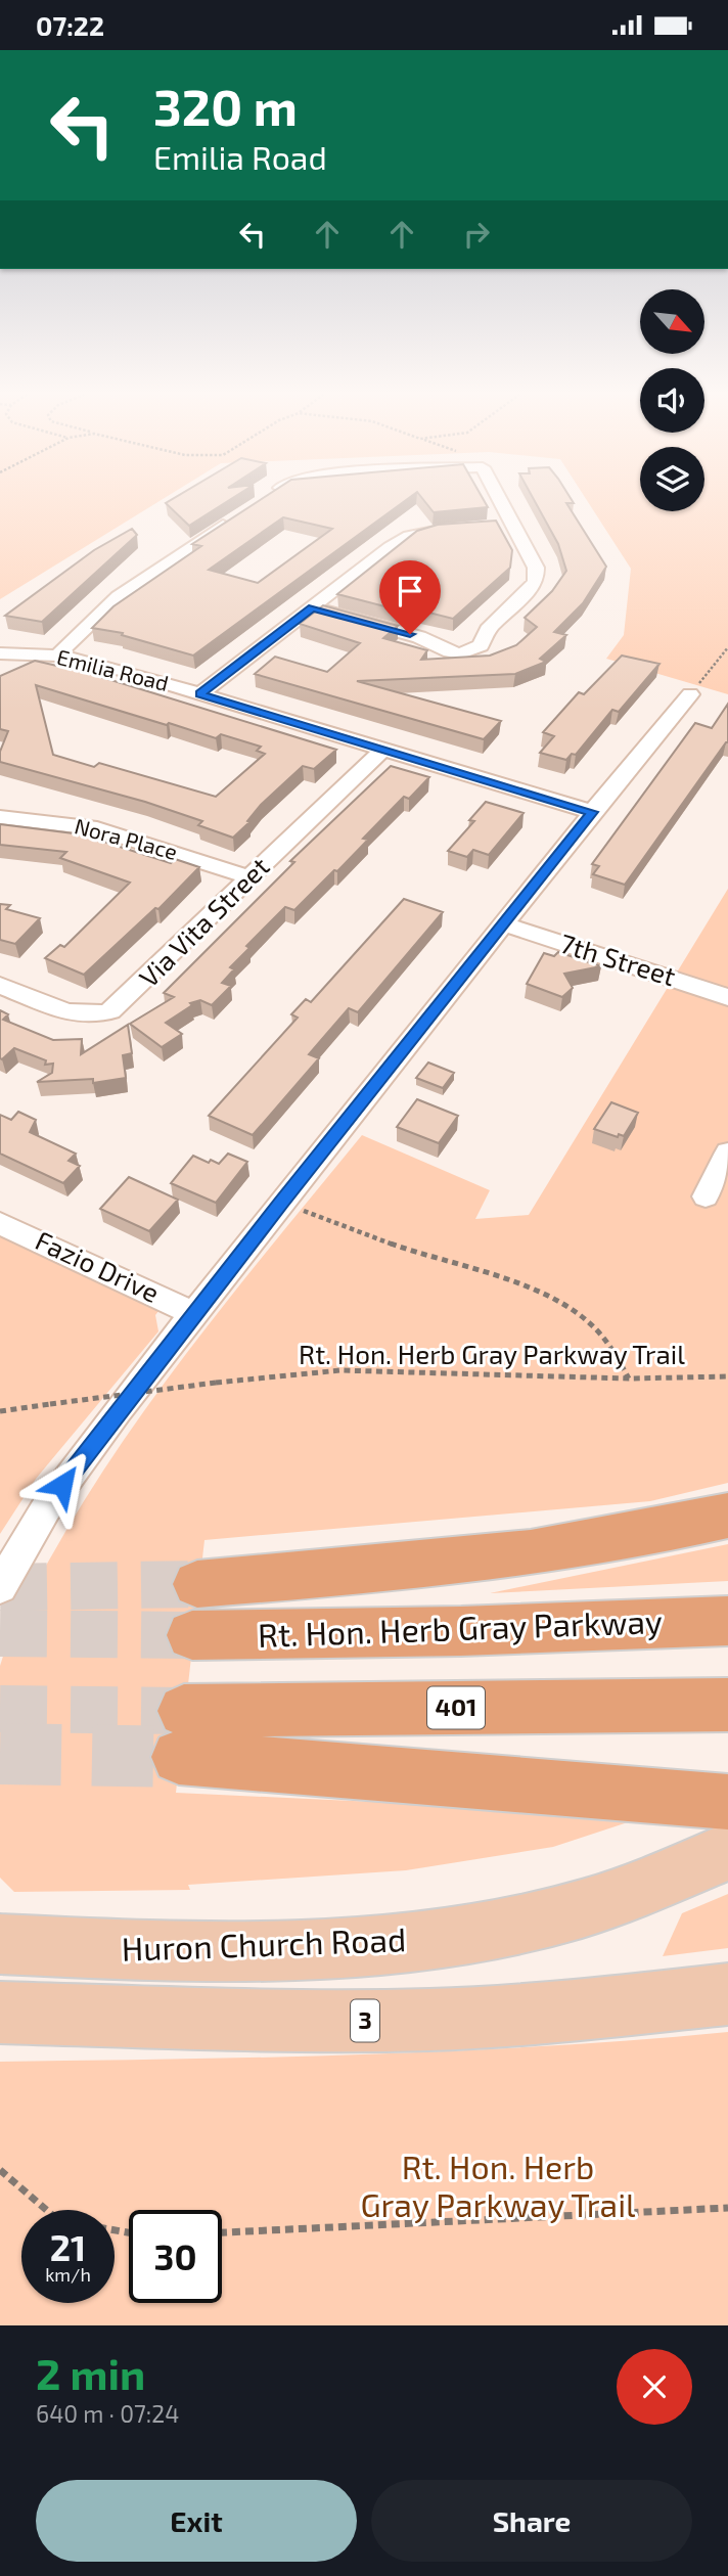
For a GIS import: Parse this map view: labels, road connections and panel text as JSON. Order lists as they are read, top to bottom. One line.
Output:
{"streets":{"highway":["Rt. Hon. Herb Gray Parkway","401"],"main road":["Huron Church Road","3"],"street":["Emilia Road","Nora Place","Via Vita Street","7th Street","Fazio Drive"],"path":["Rt. Hon. Herb Gray Parkway Trail"]},"crossings":[["Emilia Road","Via Vita Street"],["Nora Place","Via Vita Street"]],"parks":["Rt. Hon. Herb Gray Parkway Trail"],"north":"bottom right","page":{"status":"07:22","turn":["320 m","Emilia Road"],"speed":"21 km/h","limit":"30","heading":["2 min","640 m · 07:24"],"buttons":["Exit","Share"]}}
